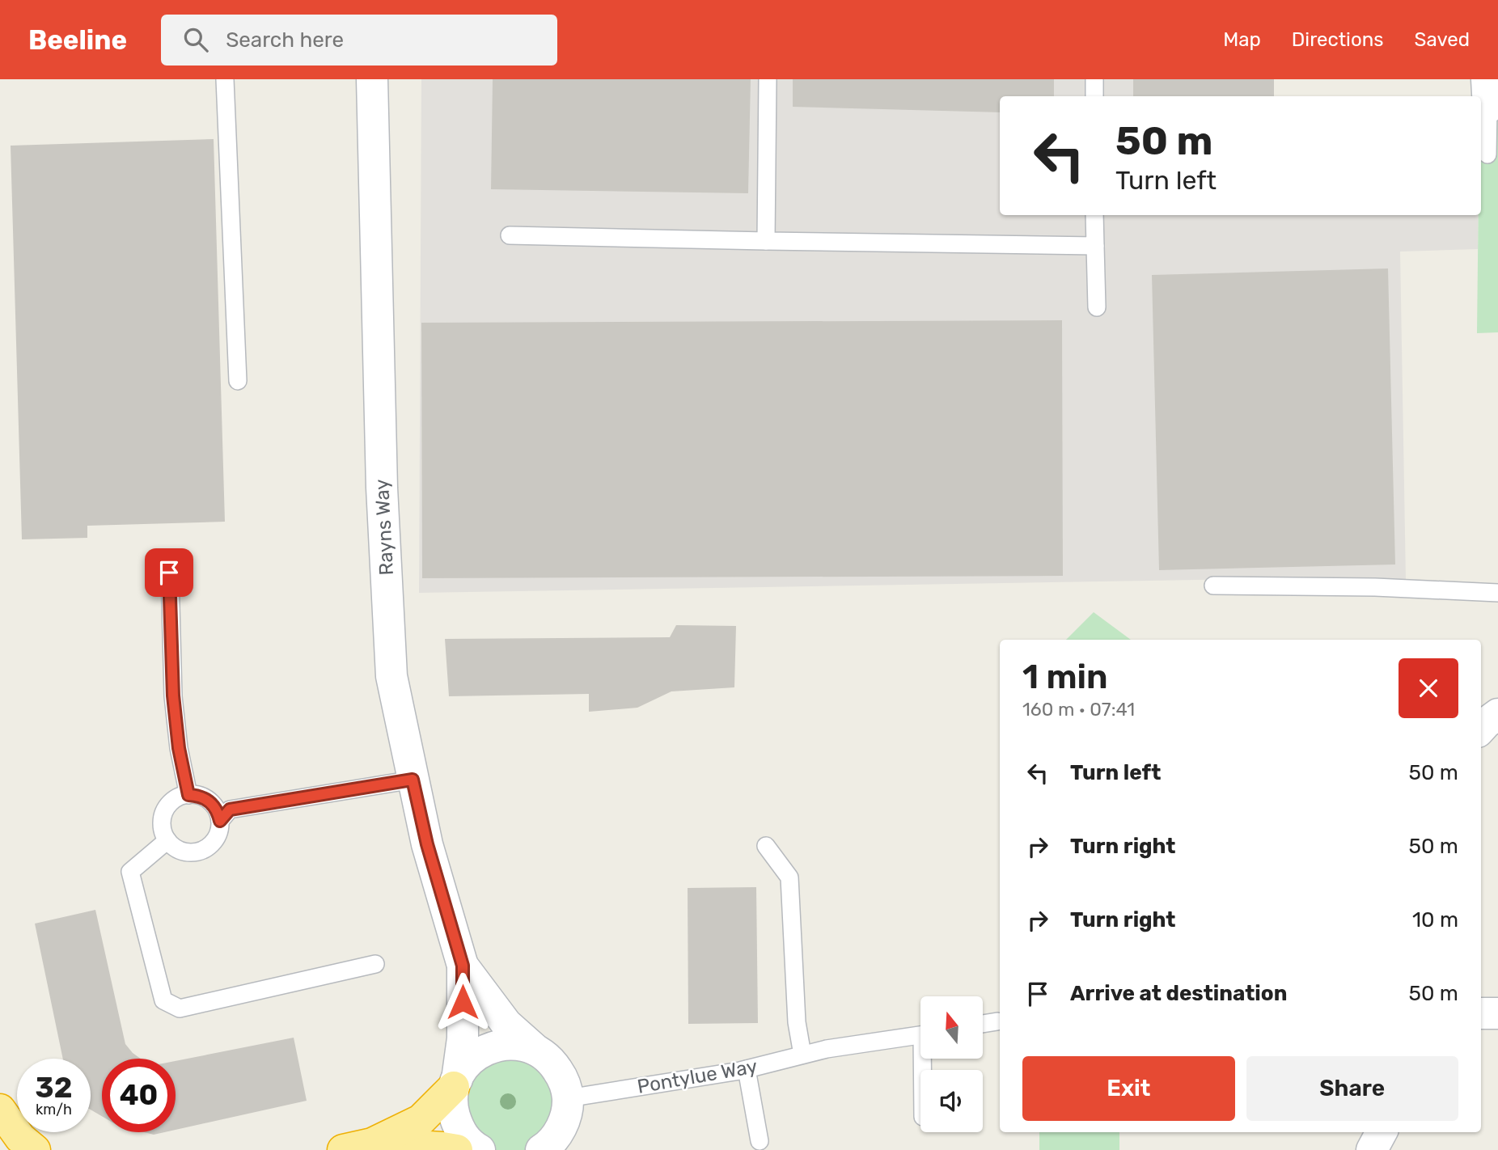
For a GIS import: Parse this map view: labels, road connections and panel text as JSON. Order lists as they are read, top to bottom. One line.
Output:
{"streets":{"street":["Rayns Way"],"lane":["Pontylue Way"]},"crossings":[["Rayns Way","Pontylue Way"]],"north":"top","page":{"header":"Beeline","search":"Search here","nav":["Map","Directions","Saved"],"turn":["50 m","Turn left"],"heading":["1 min","160 m · 07:41"],"list":[{"name":"Turn left","value":"50 m"},{"name":"Turn right","value":"50 m"},{"name":"Turn right","value":"10 m"},{"name":"Arrive at destination","value":"50 m"}],"buttons":["Exit","Share"],"speed":"32 km/h","limit":"40"}}
